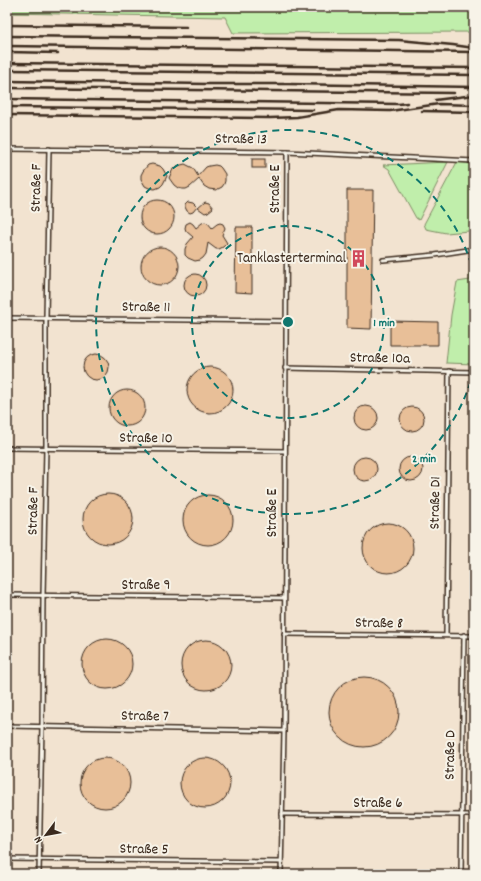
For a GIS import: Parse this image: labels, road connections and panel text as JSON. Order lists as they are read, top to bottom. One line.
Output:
{"streets":{"lane":["Straße 13","Straße F","Straße E","Straße 11","Straße 10a","Straße 10","Straße D1","Straße 9","Straße 8","Straße 7","Straße D","Straße 6","Straße 5"]},"crossings":[["Straße 13","Straße F"],["Straße 13","Straße E"],["Straße F","Straße 11"],["Straße F","Straße 10"],["Straße F","Straße 9"],["Straße F","Straße 7"],["Straße F","Straße 5"],["Straße E","Straße 11"],["Straße E","Straße 10a"],["Straße E","Straße 10"],["Straße E","Straße 9"],["Straße E","Straße 8"],["Straße E","Straße 7"],["Straße E","Straße 6"],["Straße E","Straße 5"],["Straße 10a","Straße D1"],["Straße D1","Straße 8"],["Straße 8","Straße D"],["Straße D","Straße 6"]],"places":{"building":["Tanklasterterminal"]},"north":"bottom left","rings":["1 min","2 min"]}
